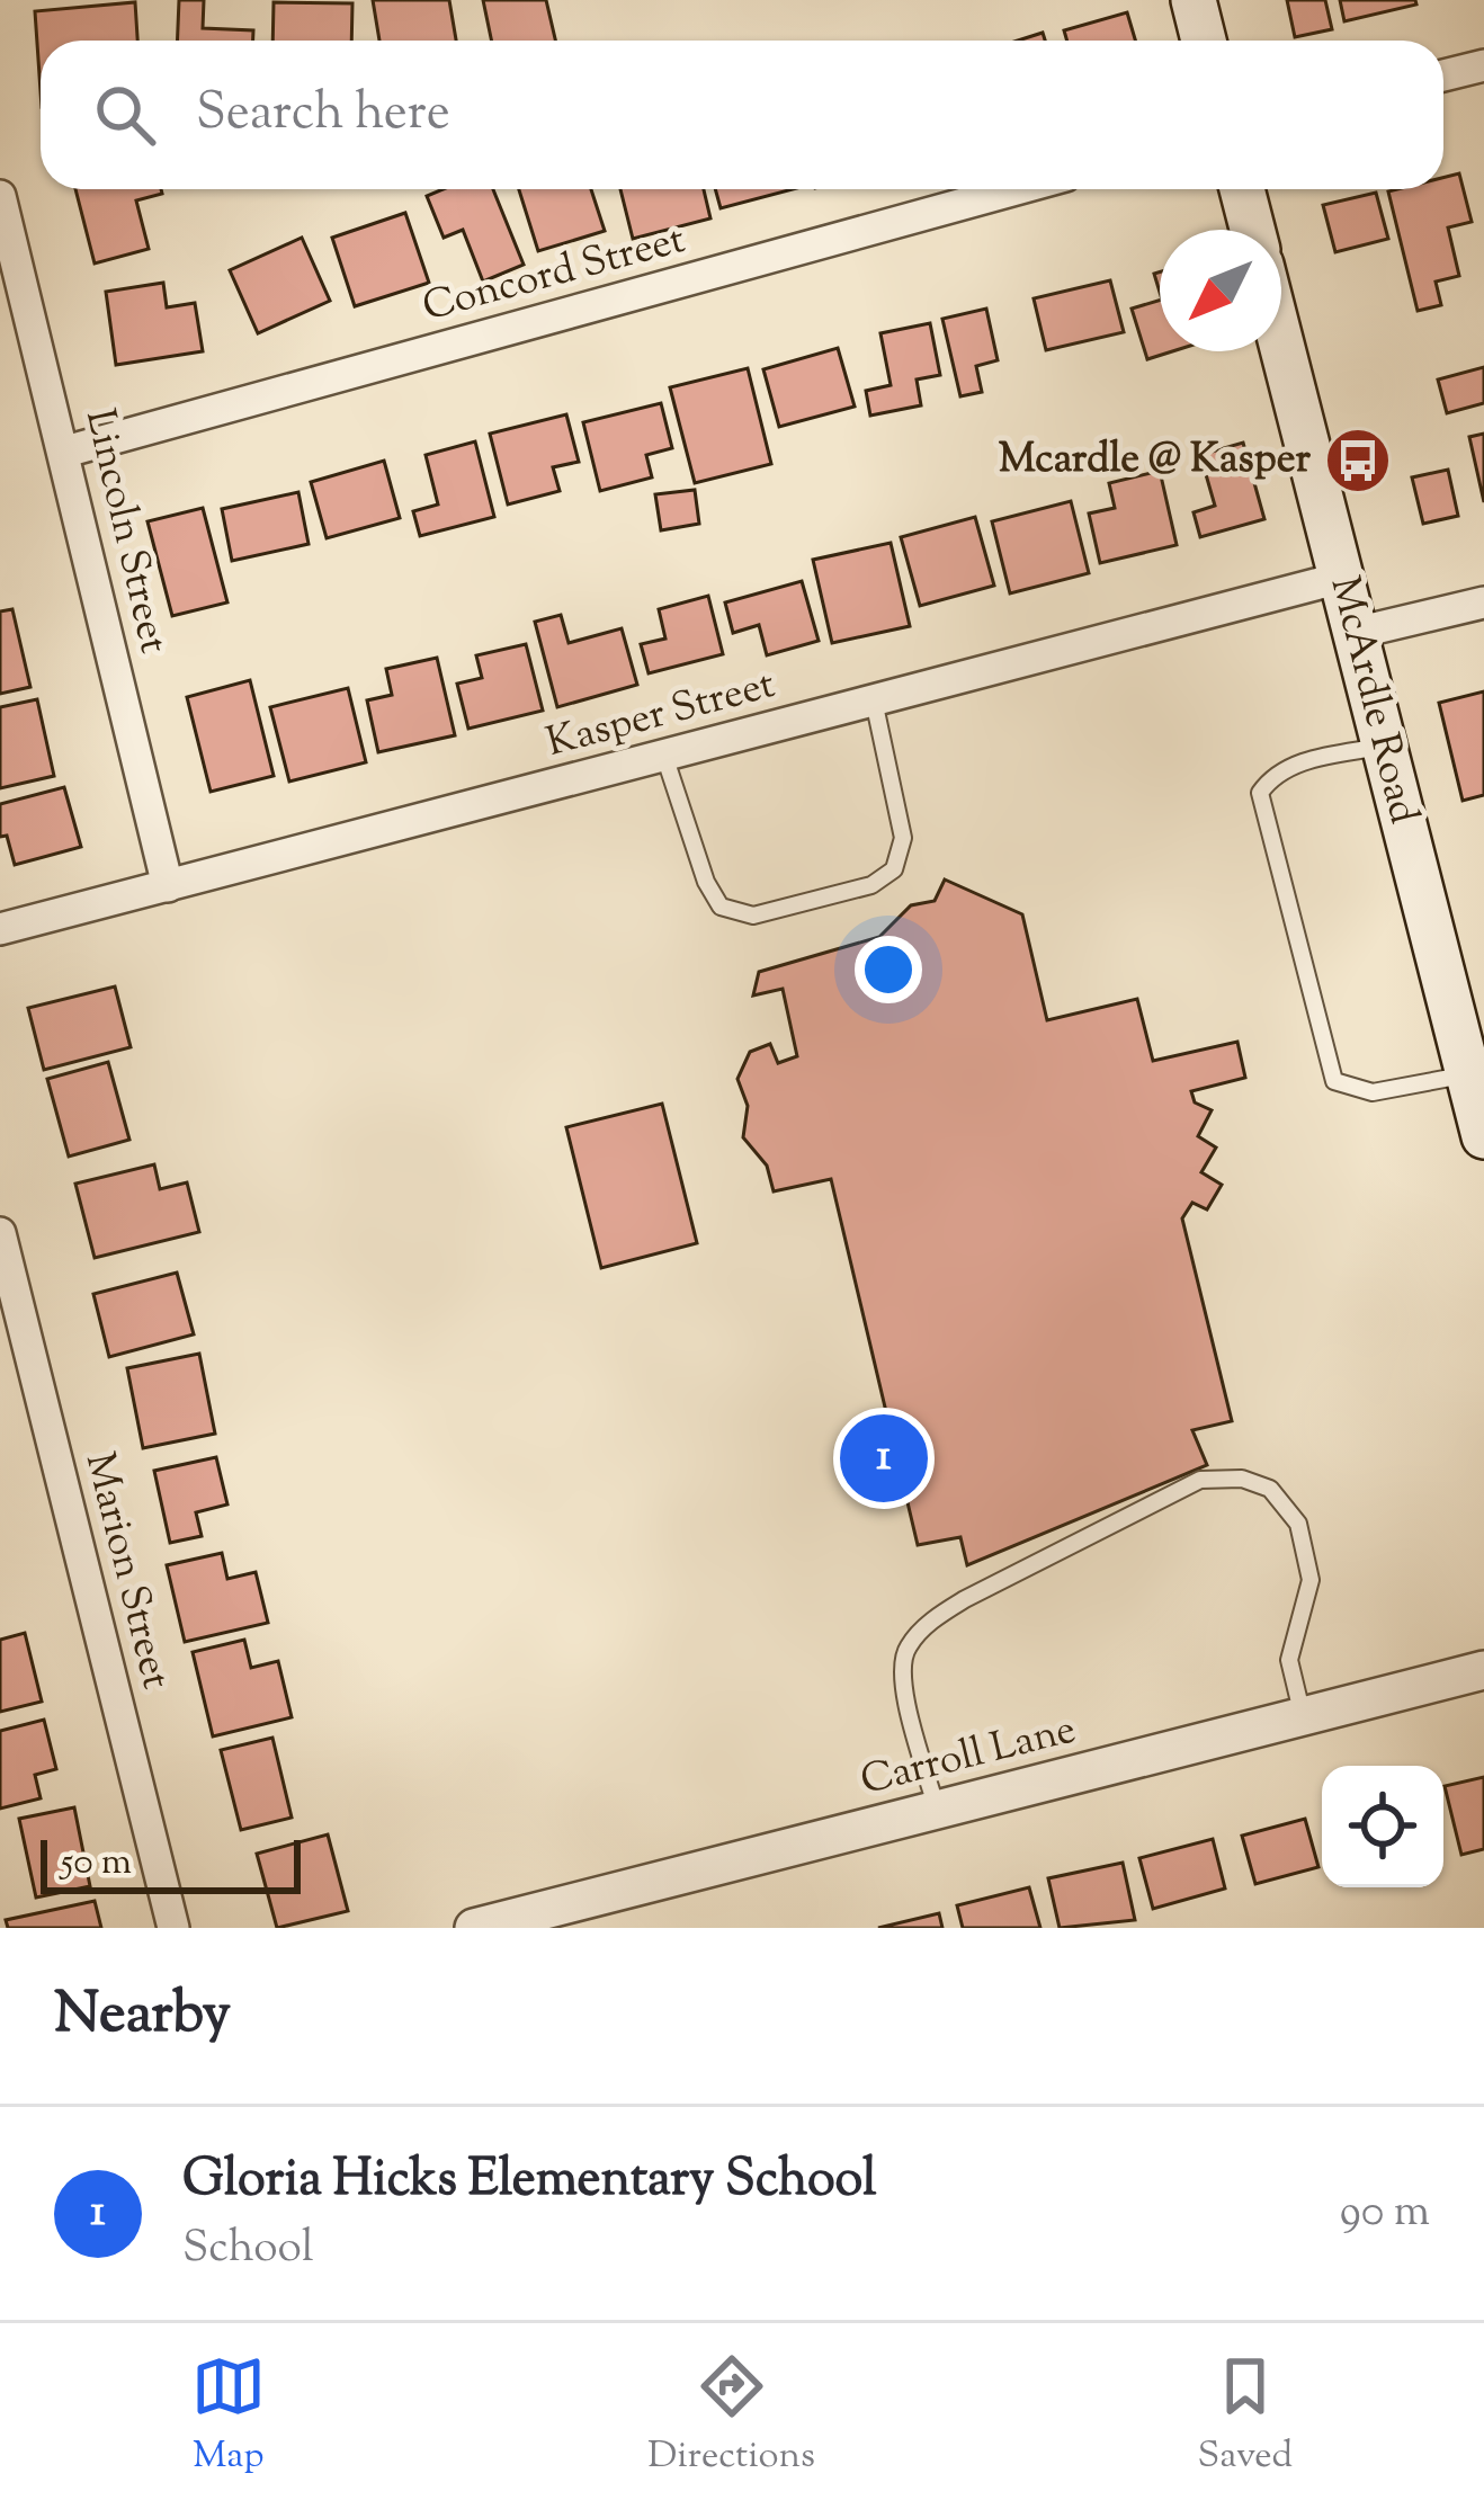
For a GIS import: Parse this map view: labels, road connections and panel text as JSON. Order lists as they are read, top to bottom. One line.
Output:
{"streets":{"main road":["McArdle Road"],"street":["Concord Street","Lincoln Street","Kasper Street","Marion Street","Carroll Lane"]},"crossings":[["Concord Street","Lincoln Street"],["Lincoln Street","Kasper Street"],["McArdle Road","Kasper Street"]],"places":{"bus stop":["Mcardle @ Kasper"]},"scale_bar":"50 m","north":"bottom left","page":{"search":"Search here","pins":"1","scale":"50 m","heading":"Nearby","list":[{"mark":"1","name":"Gloria Hicks Elementary School","note":"School","value":"90 m"}],"nav":["Map","Directions","Saved"]}}
